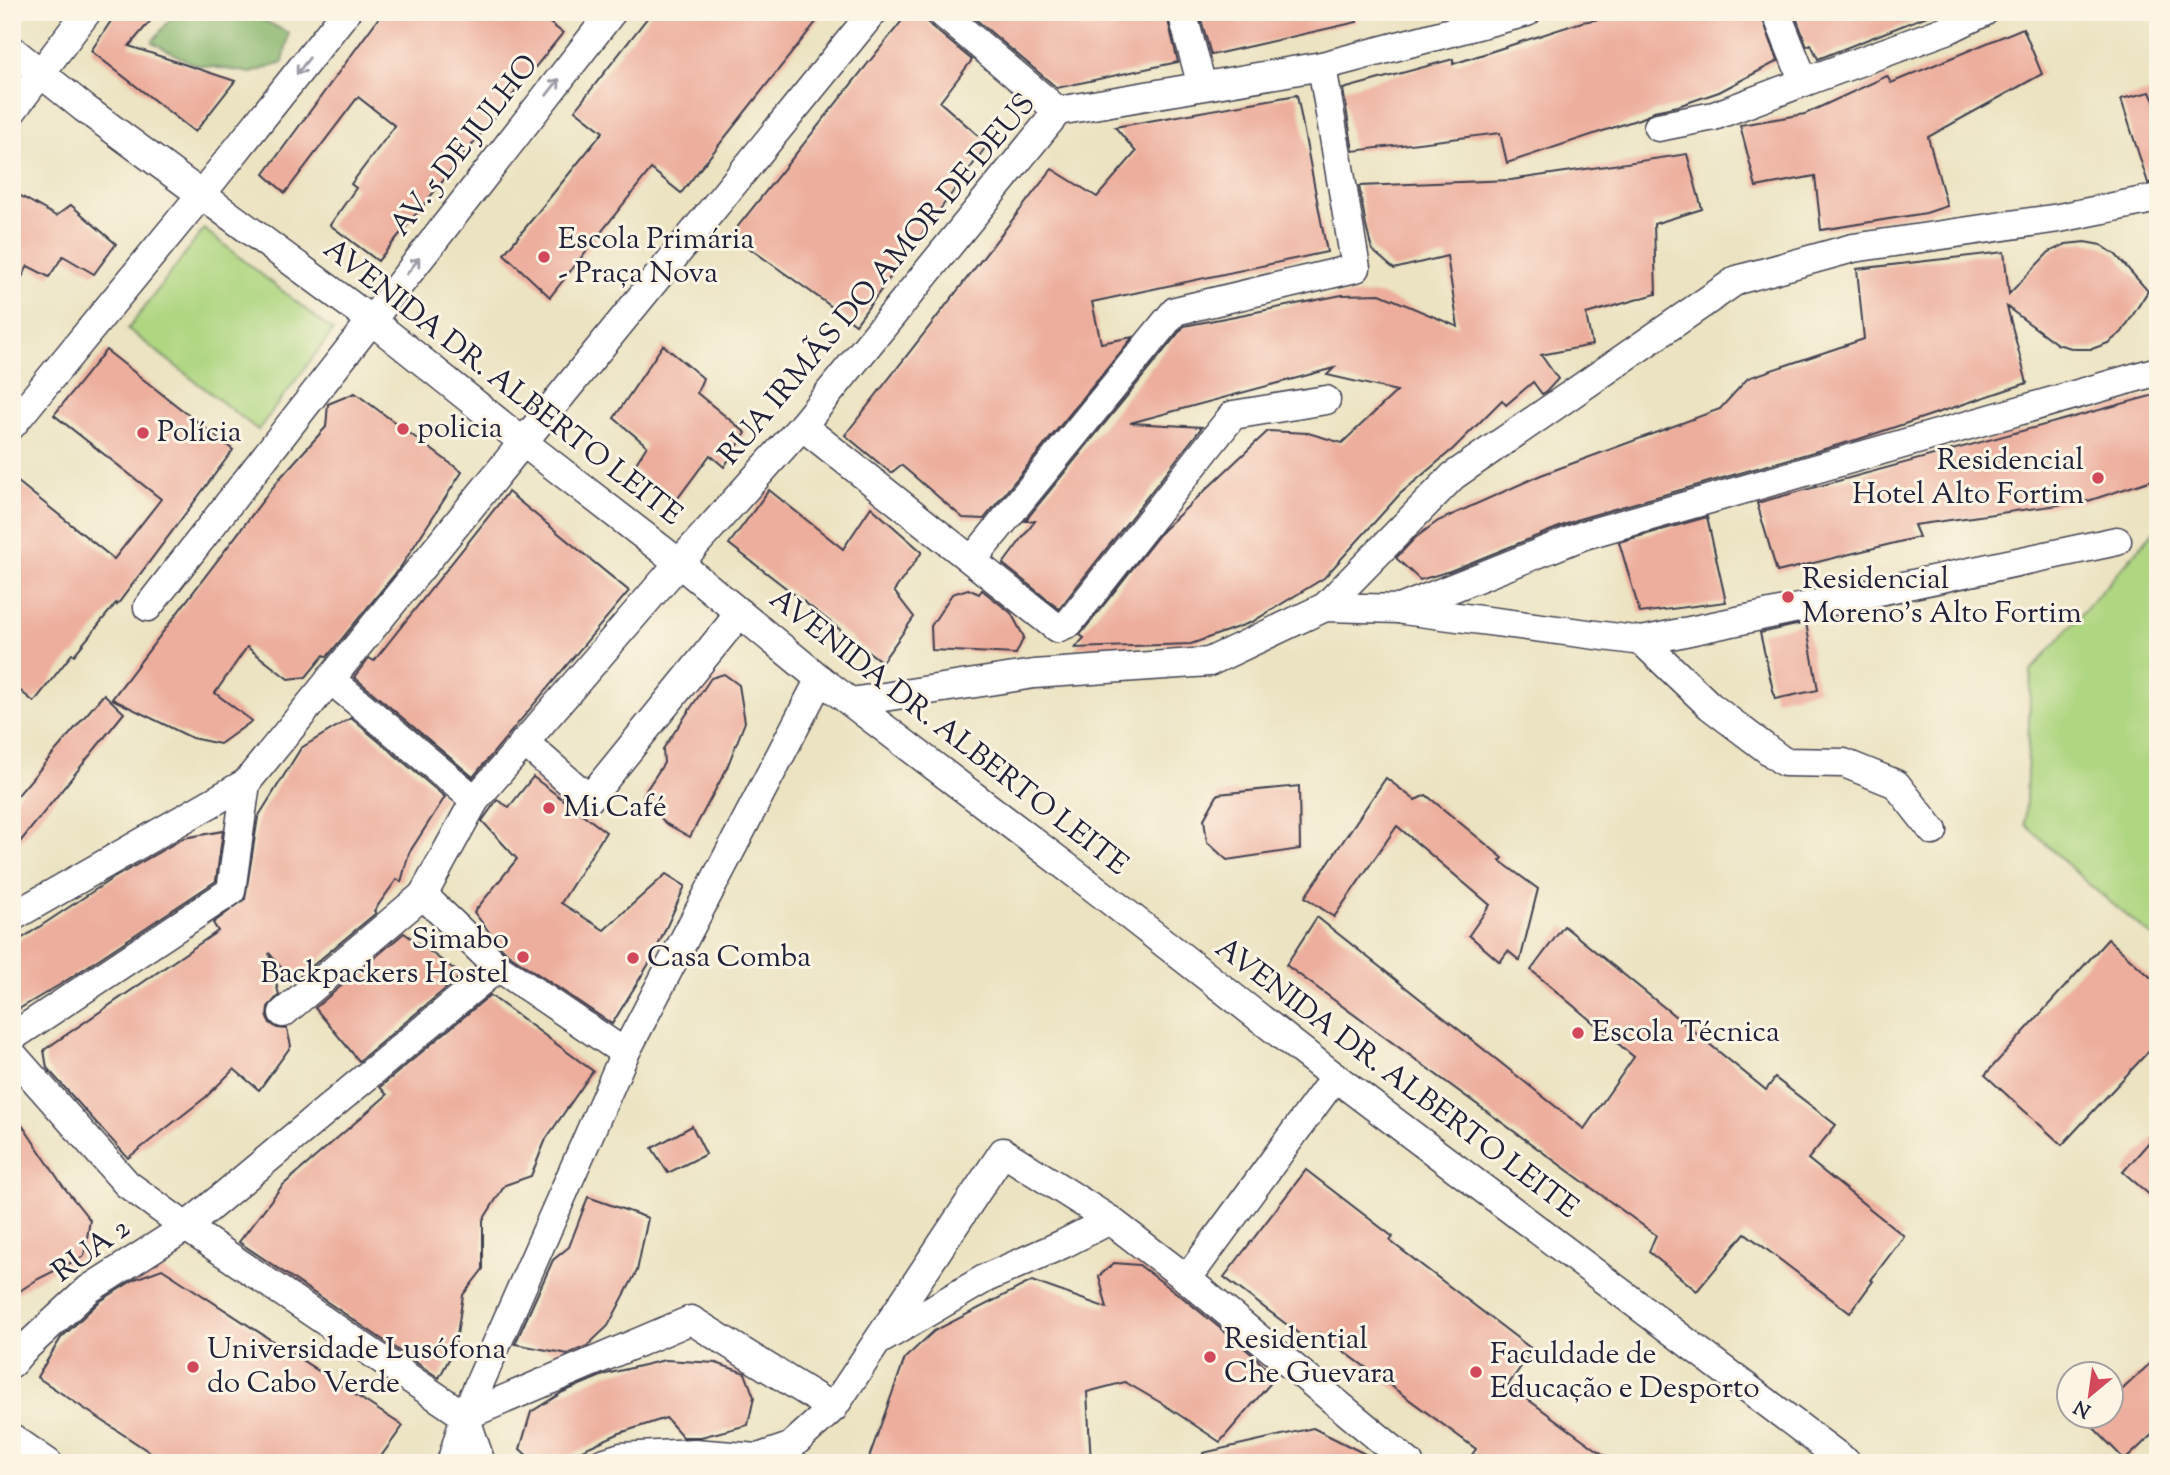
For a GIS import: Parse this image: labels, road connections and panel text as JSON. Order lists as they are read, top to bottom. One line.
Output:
{"streets":{"street":["AV. 5 DE JULHO","RUA IRMÃS DO AMOR DE DEUS","AVENIDA DR. ALBERTO LEITE","RUA 2"]},"crossings":[["AV. 5 DE JULHO","AVENIDA DR. ALBERTO LEITE"],["RUA IRMÃS DO AMOR DE DEUS","AVENIDA DR. ALBERTO LEITE"]],"places":["Escola Primária - Praça Nova","policia","Polícia","Residencial Hotel Alto Fortim","Residencial Moreno's Alto Fortim","Mi Café","Simabo Backpackers Hostel","Casa Comba","Escola Técnica","Residential Che Guevara","Universidade Lusófona do Cabo Verde","Faculdade de Educação e Desporto"],"north":"bottom left"}
